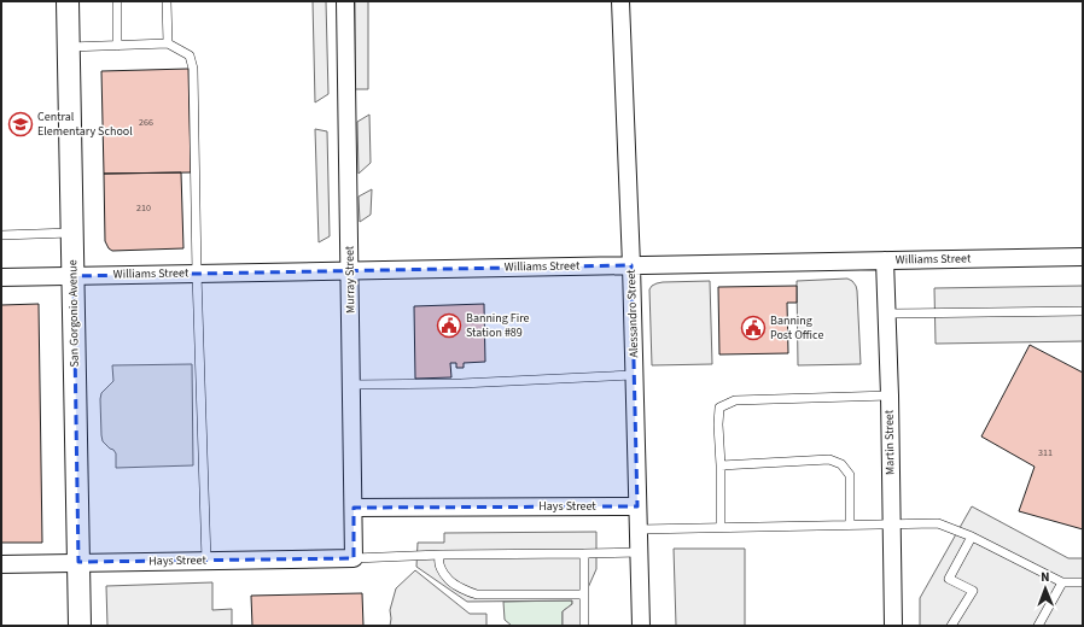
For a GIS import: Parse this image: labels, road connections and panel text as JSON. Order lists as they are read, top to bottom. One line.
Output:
{"streets":{"street":["Williams Street","Murray Street","San Gorgonio Avenue","Alessandro Street","Martin Street","Hays Street"]},"crossings":[["Williams Street","Murray Street"],["Williams Street","San Gorgonio Avenue"],["Williams Street","Alessandro Street"],["Williams Street","Martin Street"],["Murray Street","Hays Street"],["San Gorgonio Avenue","Hays Street"],["Alessandro Street","Hays Street"]],"places":{"school or university":["Central Elementary School"],"public building":["Banning Fire Station #89","Banning Post Office"]},"house_numbers":["266","210","311"],"north":"top"}
